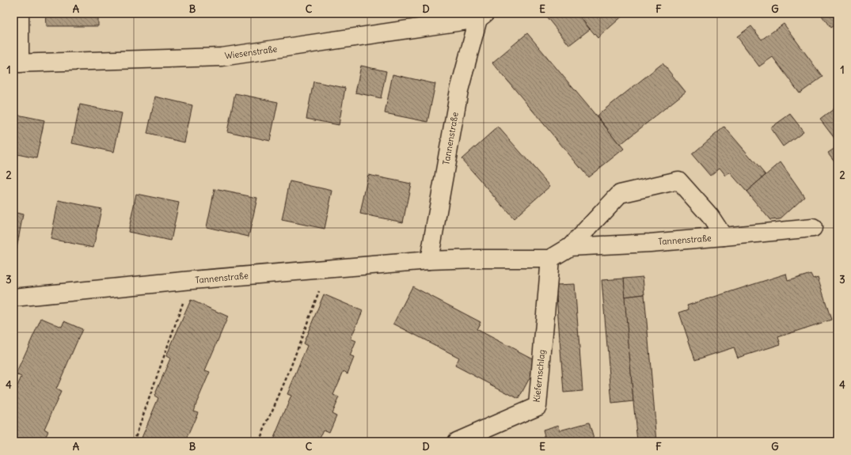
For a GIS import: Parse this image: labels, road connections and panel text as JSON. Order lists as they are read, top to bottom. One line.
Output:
{"streets":{"street":["Wiesenstraße","Tannenstraße","Kiefernschlag"]},"crossings":[["Wiesenstraße","Tannenstraße"],["Tannenstraße","Kiefernschlag"]],"grid":{"columns":["A","B","C","D","E","F","G"],"rows":["1","2","3","4"]}}
